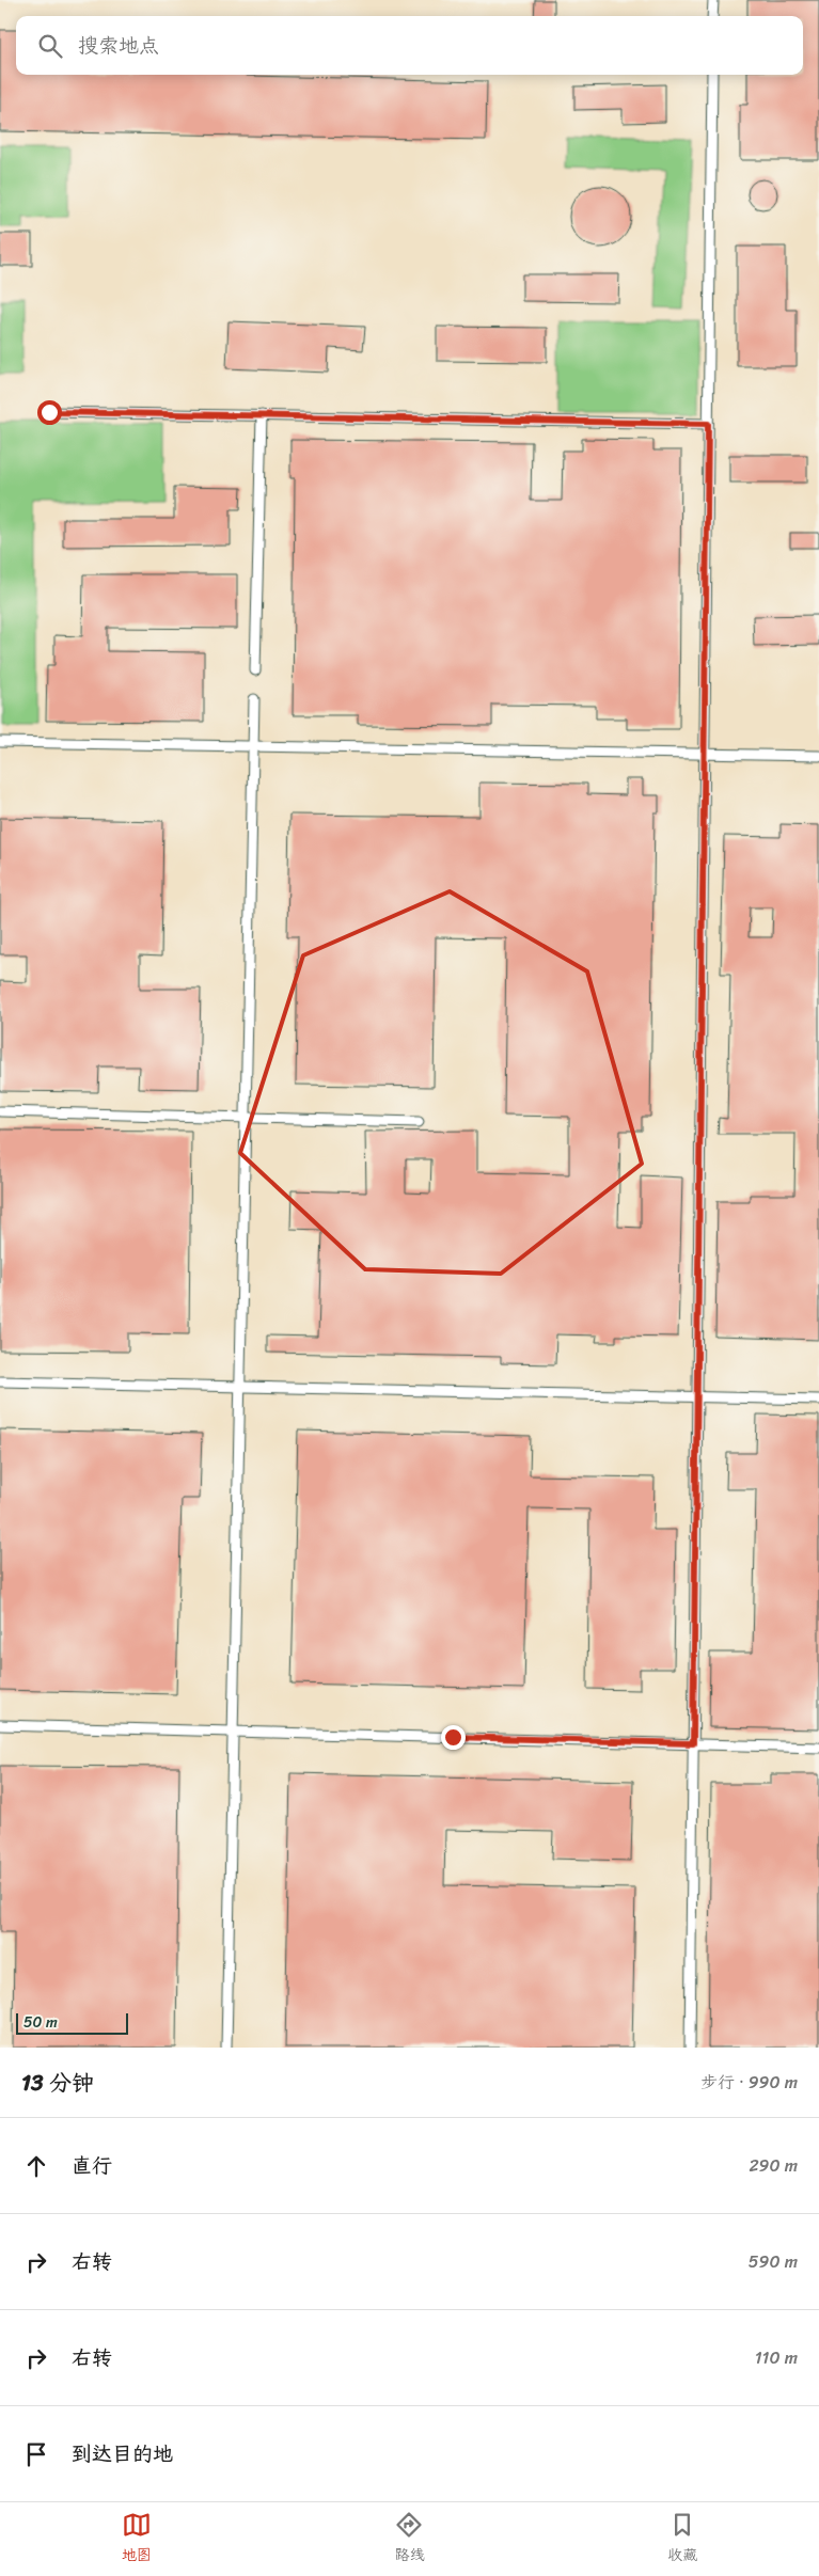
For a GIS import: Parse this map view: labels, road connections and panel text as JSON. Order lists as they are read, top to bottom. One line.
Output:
{"scale_bar":"50 m","page":{"search":"搜索地点","scale":"50 m","heading":["13 分钟","步行 · 990 m"],"list":[["直行","290 m"],["右转","590 m"],["右转","110 m"],"到达目的地"],"nav":["地图","路线","收藏"]}}
